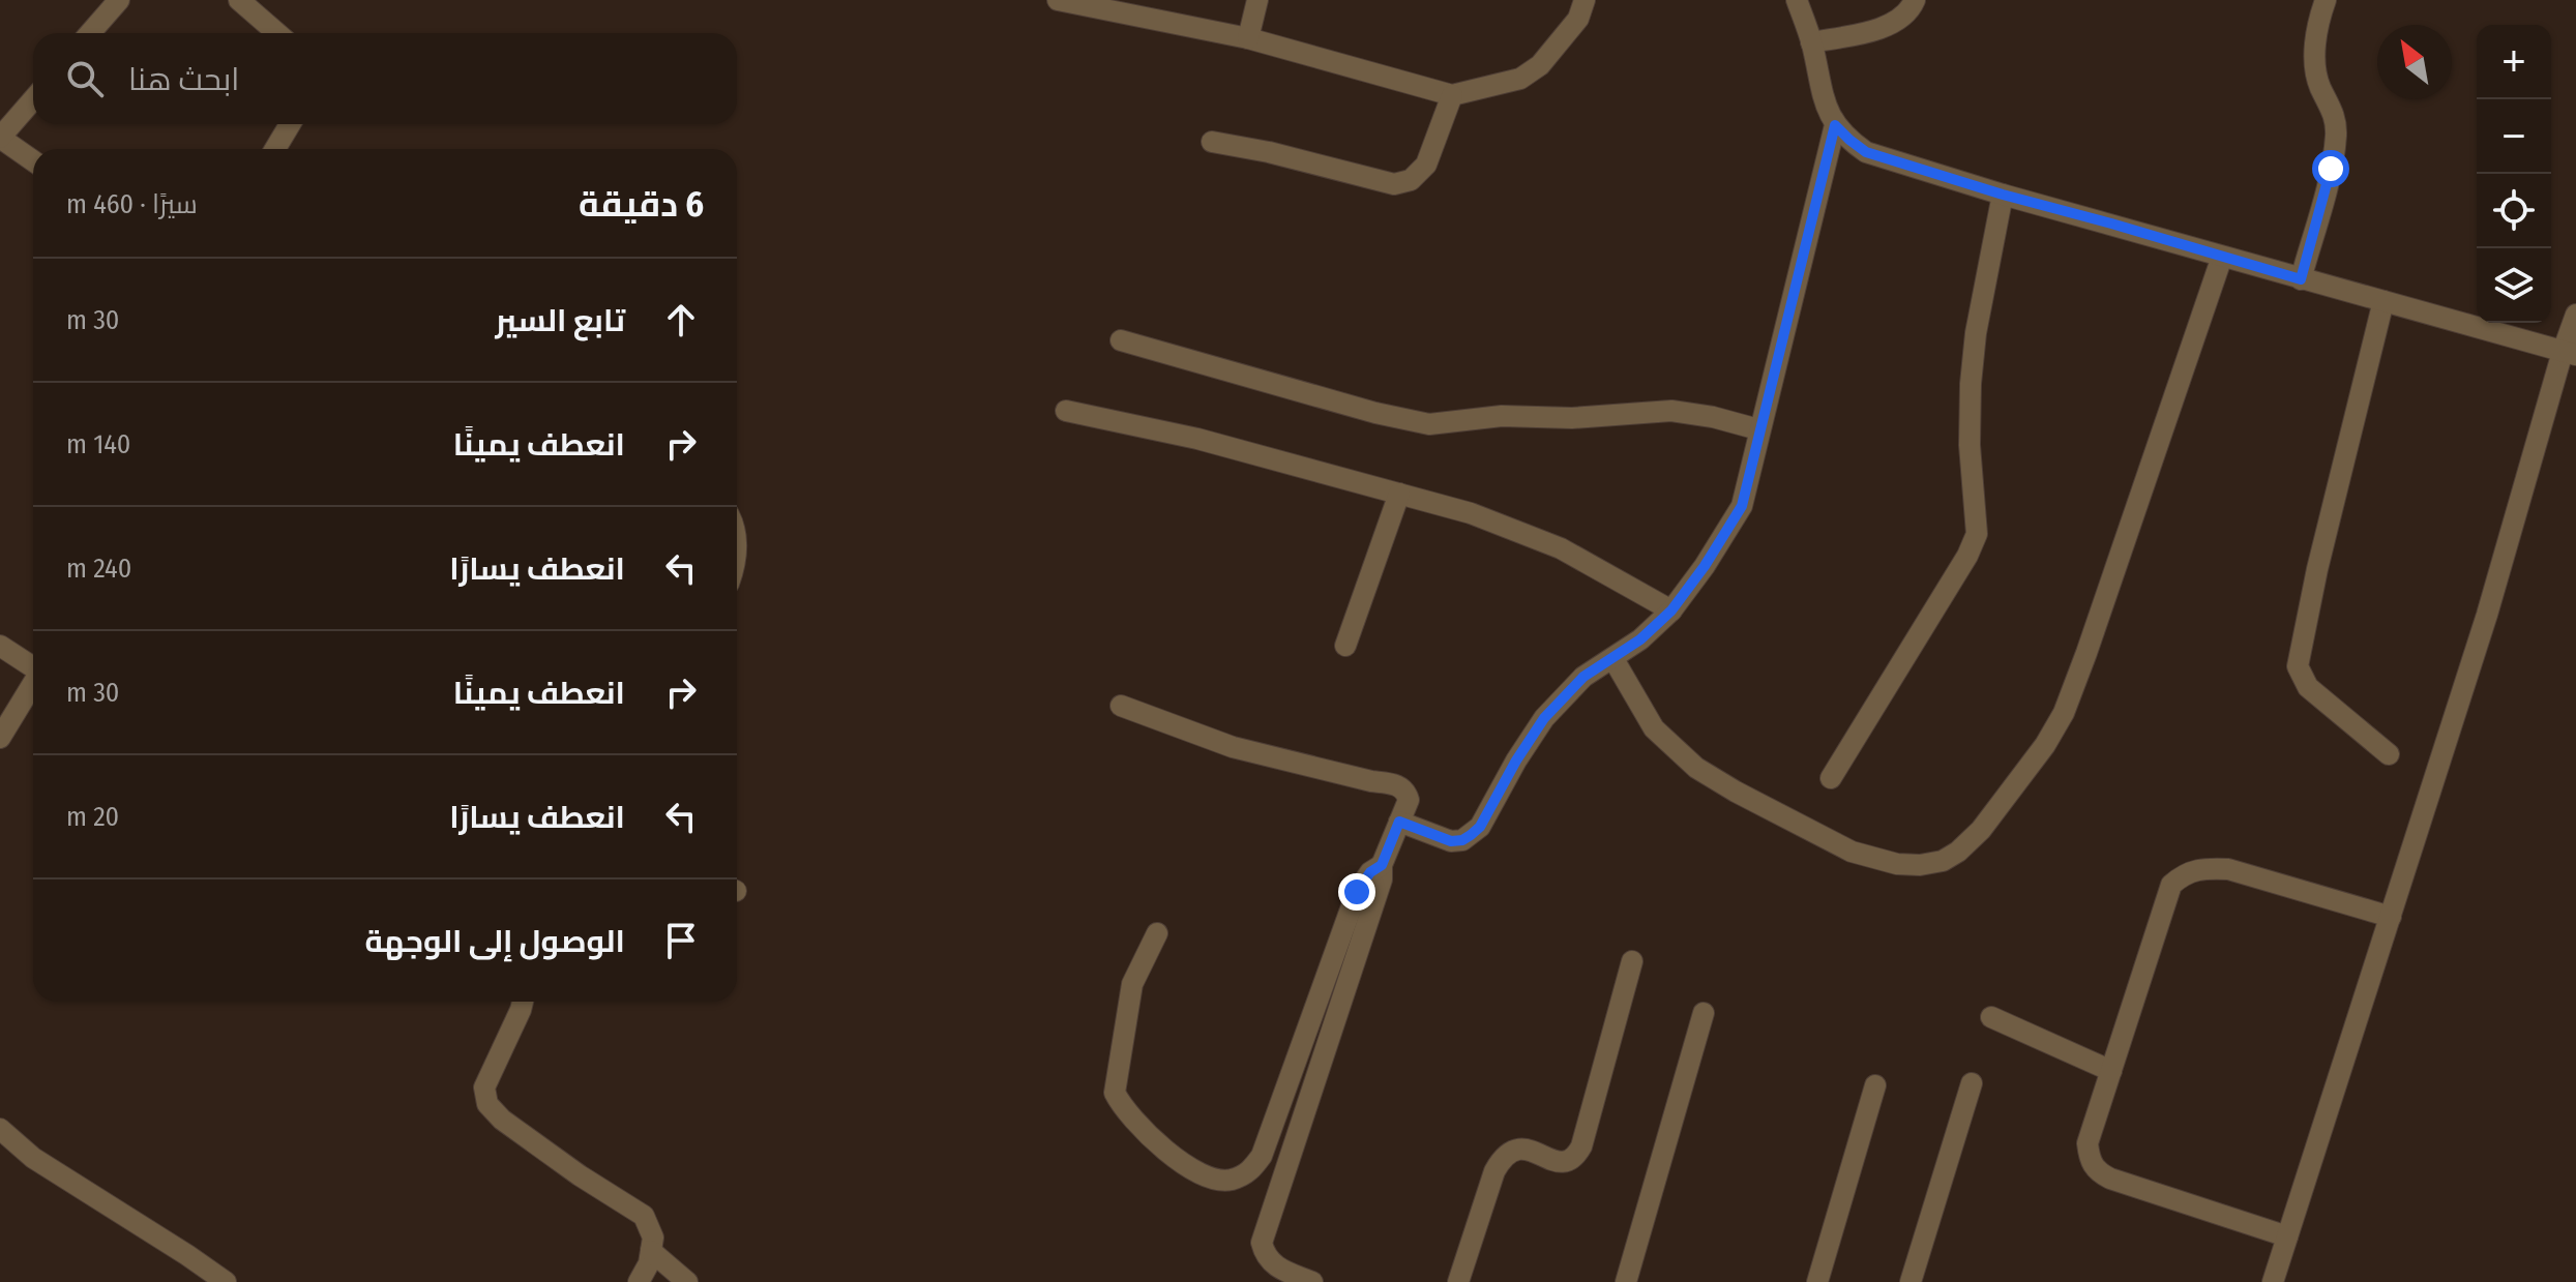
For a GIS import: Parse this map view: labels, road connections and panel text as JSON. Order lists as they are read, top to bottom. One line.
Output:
{"north":"top left","page":{"map_buttons":["+","−"],"search":"ابحث هنا","heading":["6 دقيقة","سيرًا · 460 m"],"list":[["تابع السير","30 m"],["انعطف يمينًا","140 m"],["انعطف يسارًا","240 m"],["انعطف يمينًا","30 m"],["انعطف يسارًا","20 m"],"الوصول إلى الوجهة"]}}
